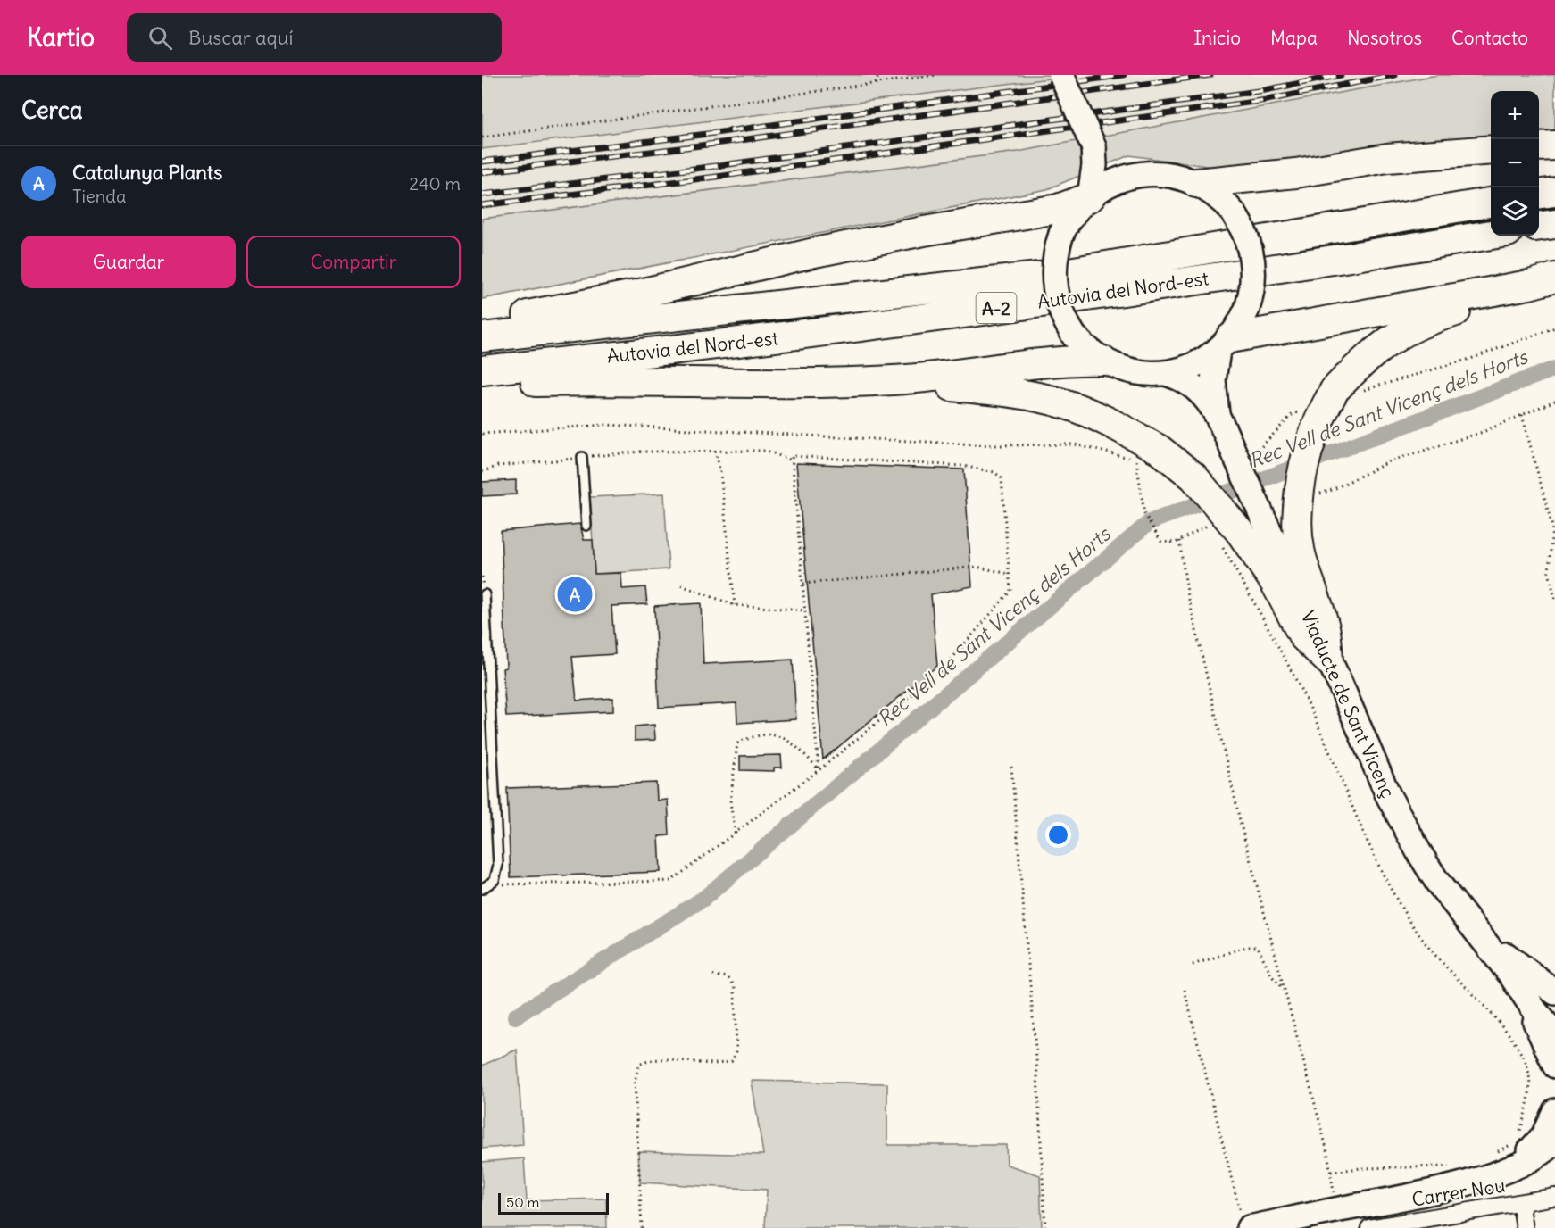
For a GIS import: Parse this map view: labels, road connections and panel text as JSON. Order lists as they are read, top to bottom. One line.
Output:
{"streets":{"highway":["Autovia del Nord-est","A-2"],"main road":["Viaducte de Sant Vicenç"],"street":["Carrer Nou"]},"water":["Rec Vell de Sant Vicenç dels Horts"],"scale_bar":"50 m","page":{"header":"Kartio","search":"Buscar aquí","nav":["Inicio","Mapa","Nosotros","Contacto"],"heading":"Cerca","map_buttons":["+","−"],"list":[{"mark":"A","name":"Catalunya Plants","note":"Tienda","value":"240 m"}],"buttons":["Guardar","Compartir"],"pins":"A","scale":"50 m"}}
